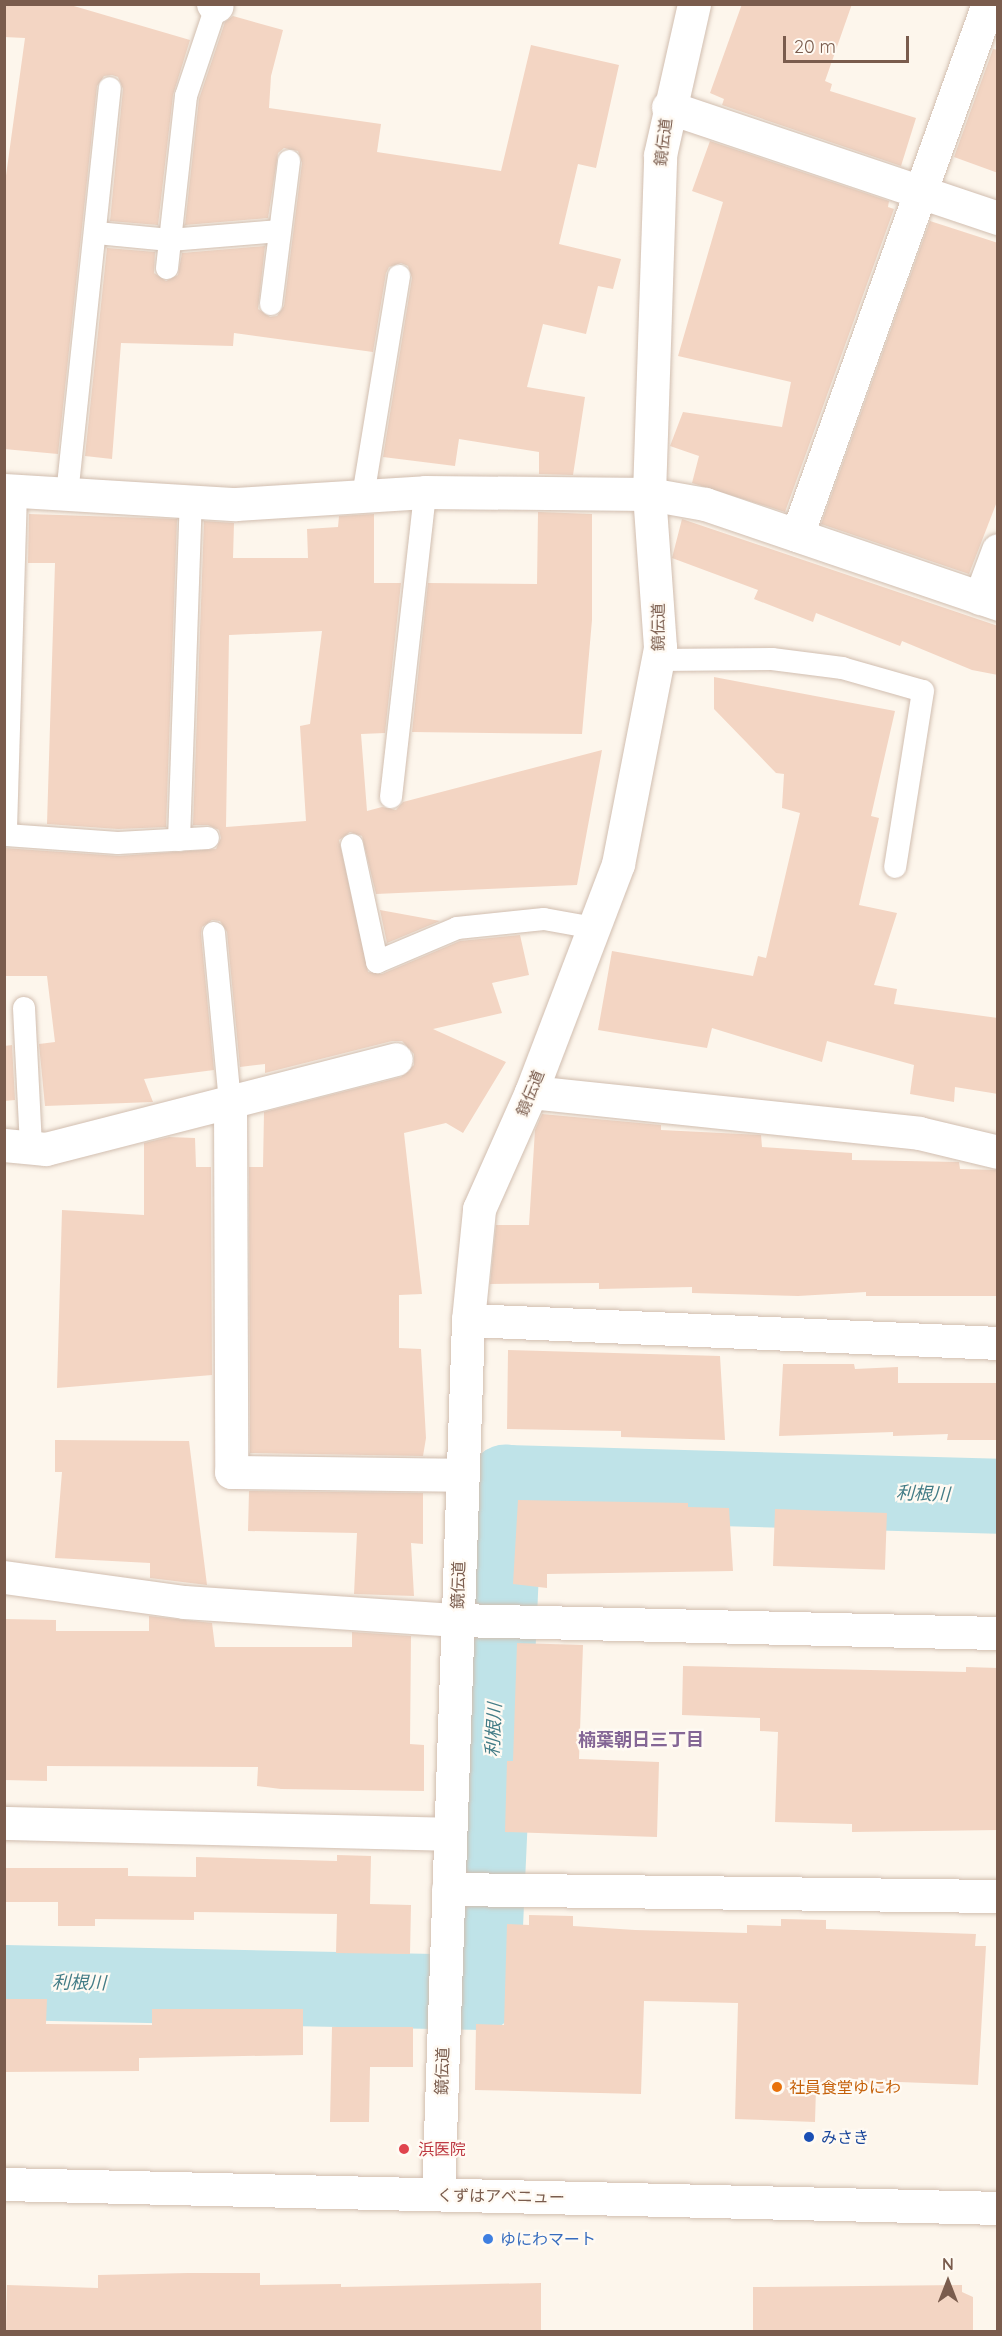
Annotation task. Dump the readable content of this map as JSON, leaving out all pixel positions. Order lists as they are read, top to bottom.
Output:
{
  "streets": {
    "street": ["鏡伝道", "くずはアベニュー"]
  },
  "crossings": [
    ["鏡伝道", "くずはアベニュー"]
  ],
  "districts": ["楠葉朝日三丁目"],
  "water": ["利根川"],
  "places": [
    "社員食堂ゆにわ",
    "みさき",
    "浜医院",
    "ゆにわマート"
  ],
  "scale_bar": "20 m",
  "north": "top"
}
